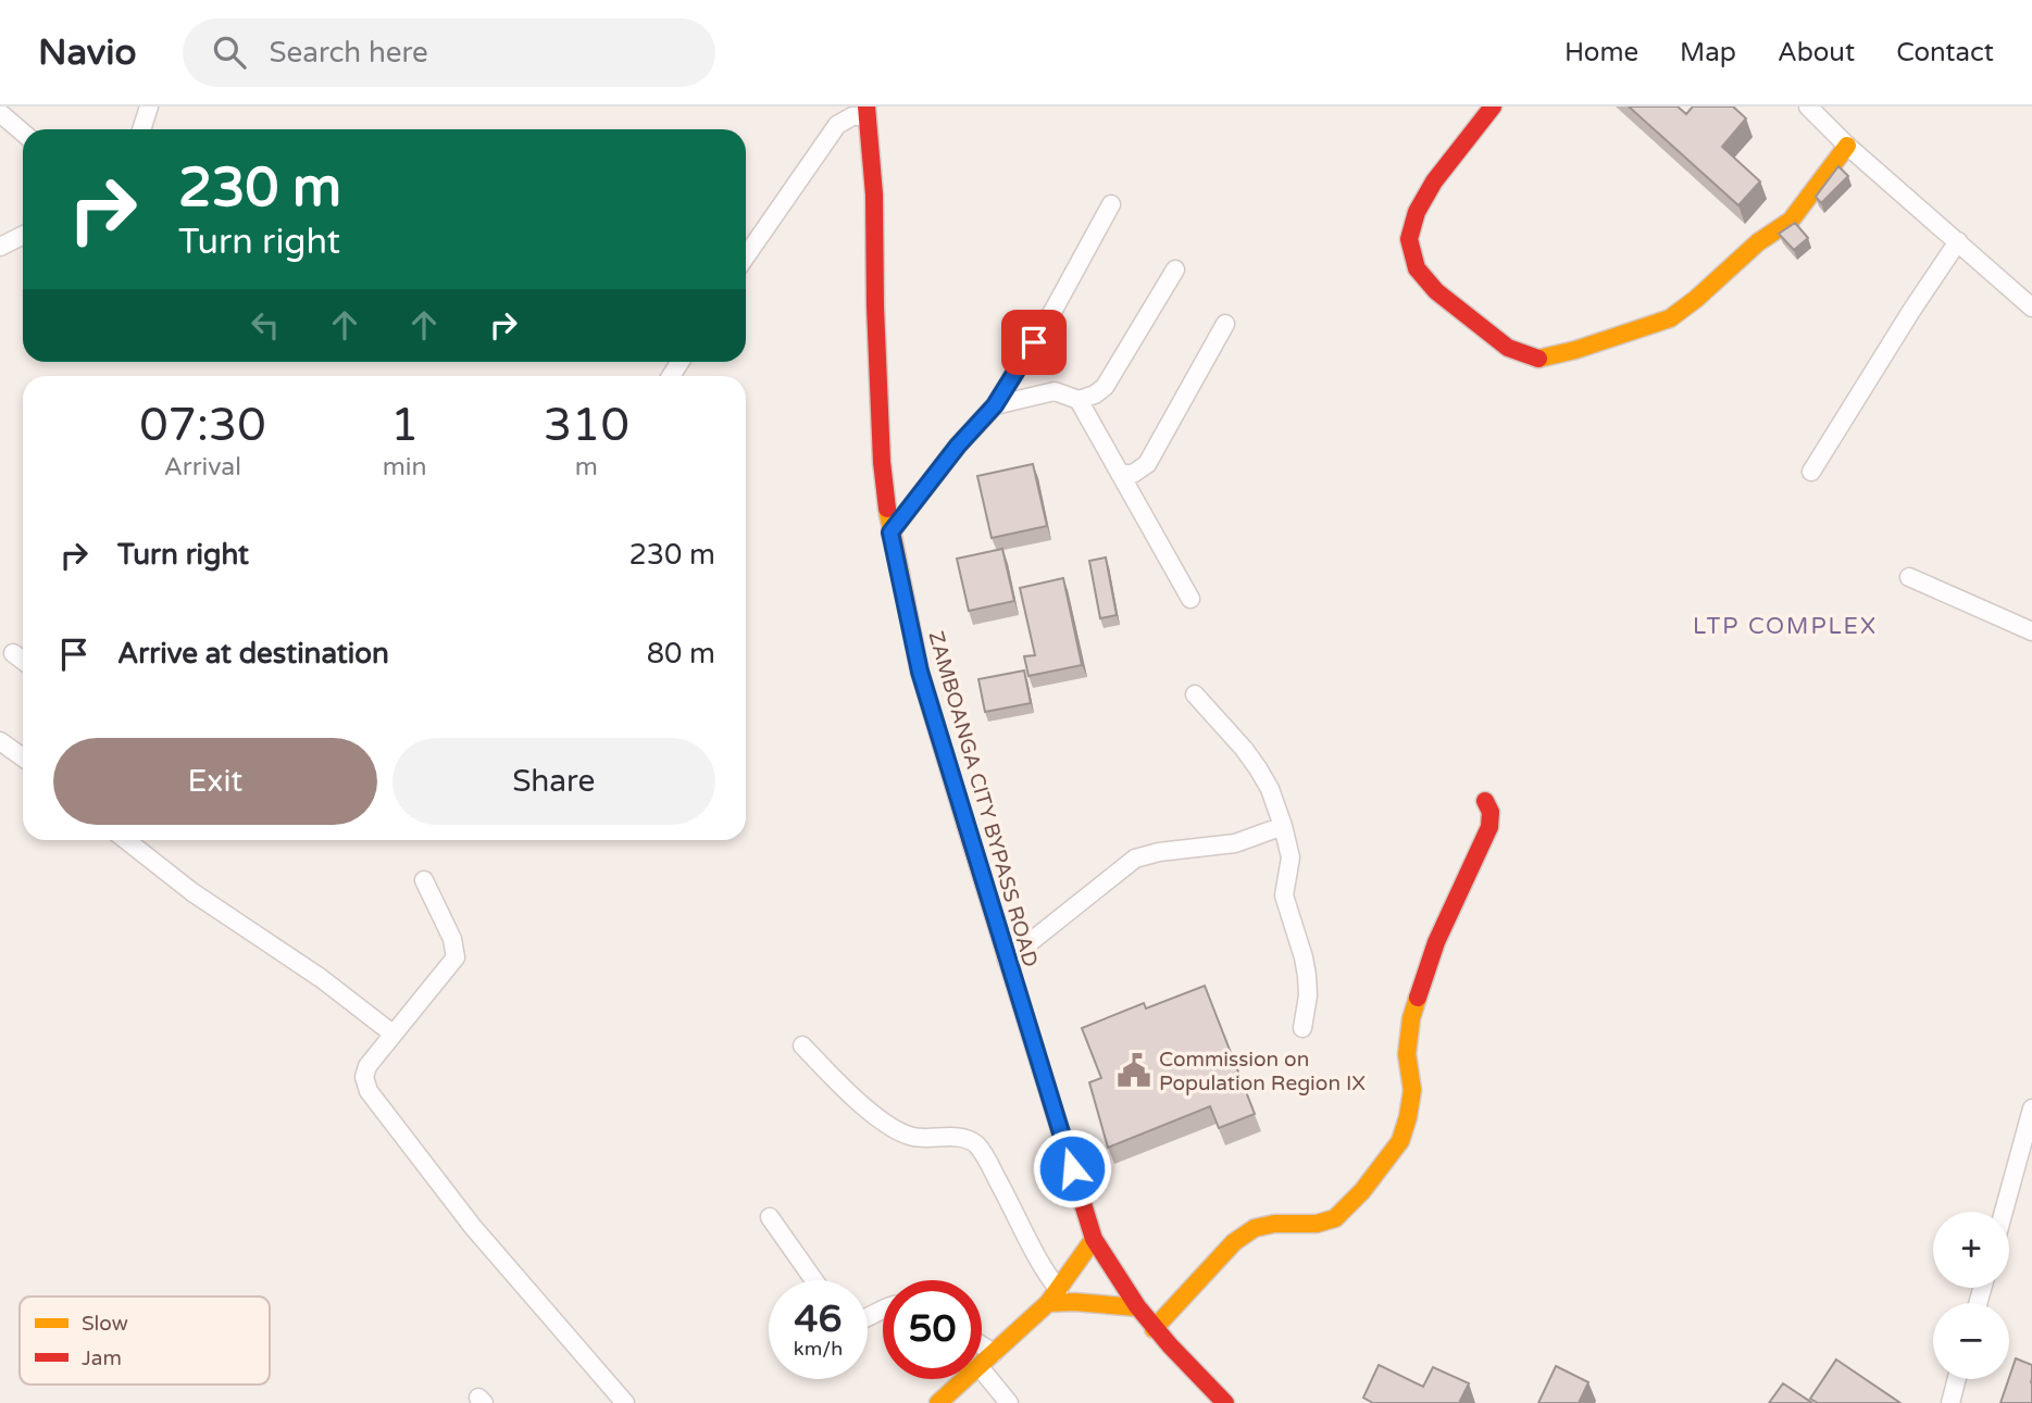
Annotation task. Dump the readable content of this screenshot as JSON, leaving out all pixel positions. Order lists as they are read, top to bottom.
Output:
{
  "streets": {
    "street": ["ZAMBOANGA CITY BYPASS ROAD"]
  },
  "districts": ["LTP COMPLEX"],
  "places": {
    "public building": ["Commission on Population Region IX"]
  },
  "legend": ["Slow", "Jam"],
  "page": {
    "header": "Navio",
    "search": "Search here",
    "nav": [
      "Home",
      "Map",
      "About",
      "Contact"
    ],
    "turn": ["230 m", "Turn right"],
    "eta": [
      "07:30",
      "Arrival",
      "1",
      "min",
      "310",
      "m"
    ],
    "list": [
      {
        "name": "Turn right",
        "value": "230 m"
      },
      {
        "name": "Arrive at destination",
        "value": "80 m"
      }
    ],
    "buttons": ["Exit", "Share"],
    "map_buttons": ["+", "−"],
    "speed": "46 km/h",
    "limit": "50"
  }
}
